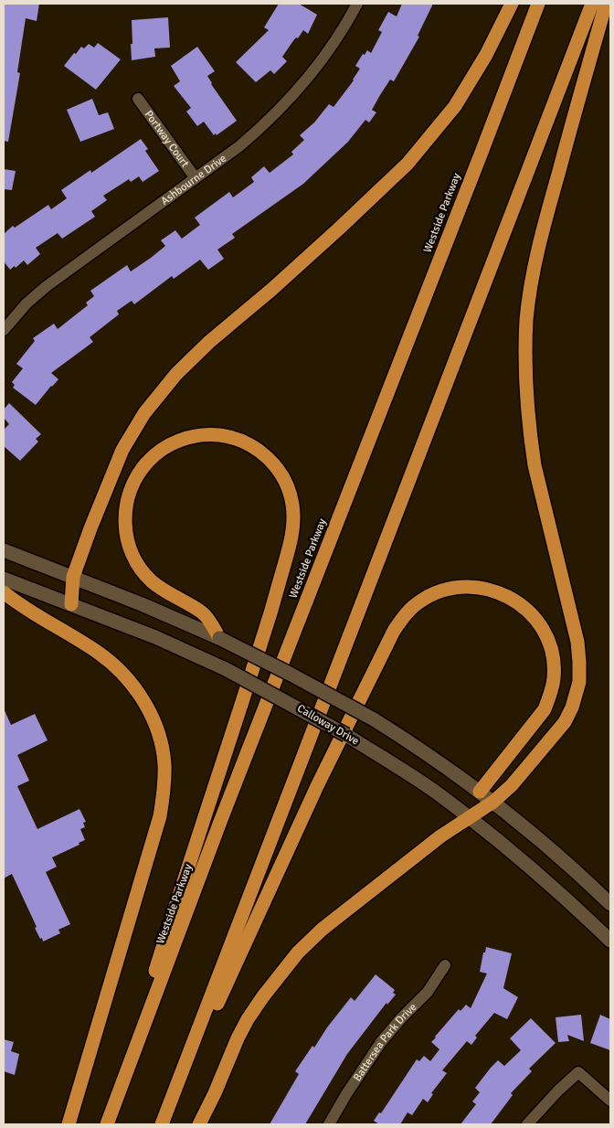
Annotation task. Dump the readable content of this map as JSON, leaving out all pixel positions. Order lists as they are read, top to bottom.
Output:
{
  "streets": {
    "highway": ["Westside Parkway"],
    "main road": ["Calloway Drive"],
    "street": ["Portway Court", "Ashbourne Drive", "Battersea Park Drive"]
  },
  "crossings": [
    ["Portway Court", "Ashbourne Drive"]
  ]
}
